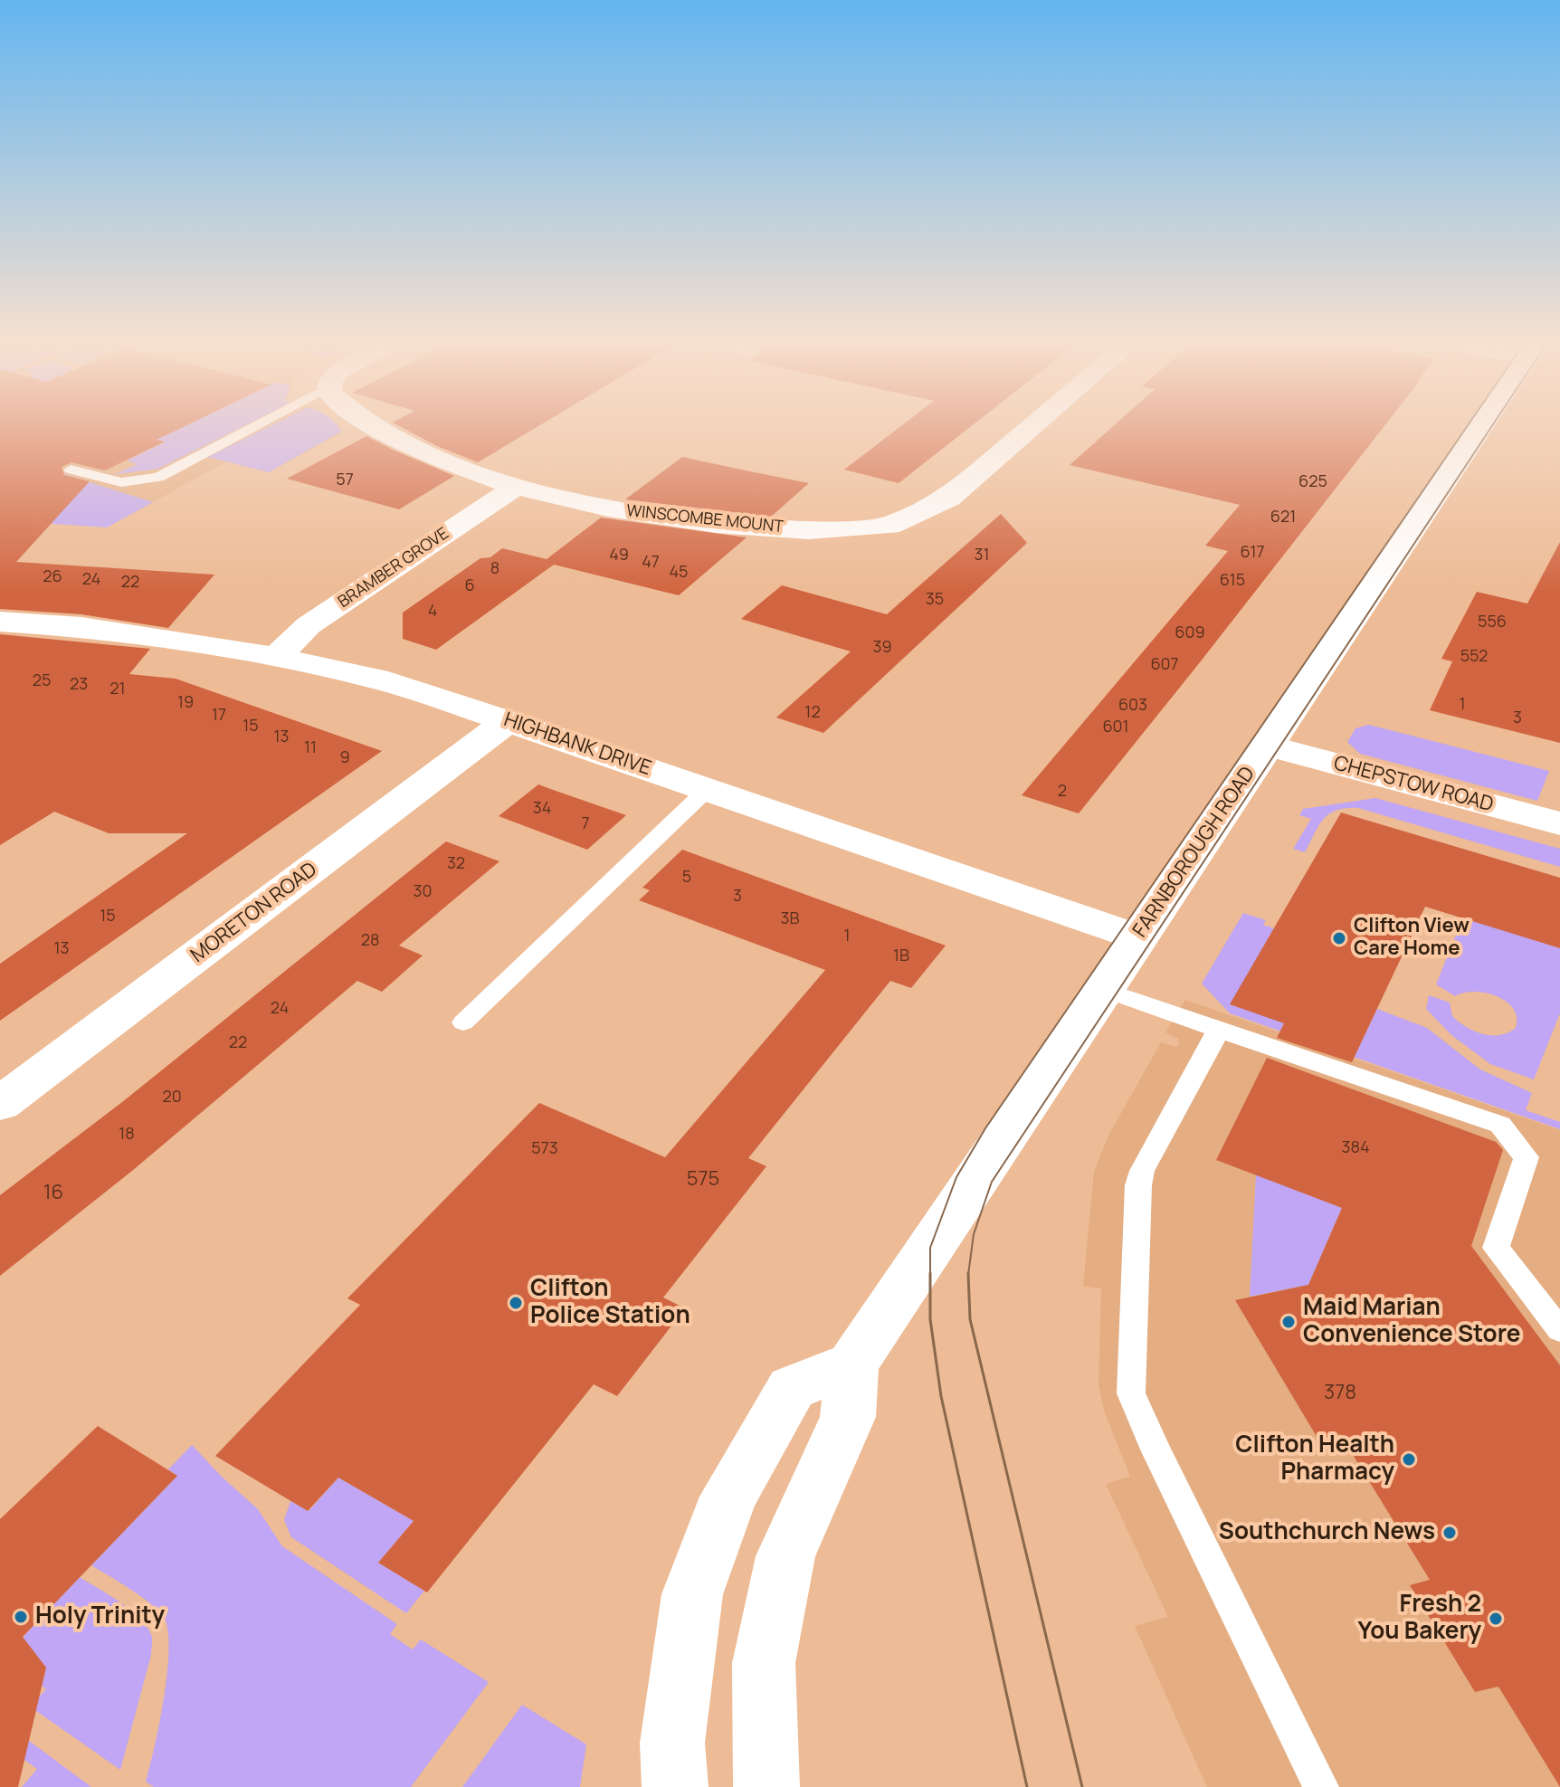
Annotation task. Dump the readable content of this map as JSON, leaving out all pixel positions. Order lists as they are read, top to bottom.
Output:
{
  "streets": {
    "street": [
      "WINSCOMBE MOUNT",
      "BRAMBER GROVE",
      "HIGHBANK DRIVE",
      "CHEPSTOW ROAD",
      "FARNBOROUGH ROAD",
      "MORETON ROAD"
    ]
  },
  "crossings": [
    ["WINSCOMBE MOUNT", "BRAMBER GROVE"],
    ["BRAMBER GROVE", "HIGHBANK DRIVE"],
    ["HIGHBANK DRIVE", "FARNBOROUGH ROAD"],
    ["HIGHBANK DRIVE", "MORETON ROAD"],
    ["CHEPSTOW ROAD", "FARNBOROUGH ROAD"]
  ],
  "places": [
    "Clifton View Care Home",
    "Clifton Police Station",
    "Maid Marian Convenience Store",
    "Clifton Health Pharmacy",
    "Southchurch News",
    "Holy Trinity",
    "Fresh 2 You Bakery"
  ],
  "house_numbers": [
    "57",
    "625",
    "621",
    "617",
    "49",
    "31",
    "47",
    "8",
    "45",
    "26",
    "24",
    "615",
    "22",
    "6",
    "35",
    "4",
    "556",
    "609",
    "39",
    "552",
    "607",
    "25",
    "23",
    "21",
    "19",
    "1",
    "603",
    "12",
    "17",
    "3",
    "15",
    "601",
    "13",
    "11",
    "9",
    "2",
    "34",
    "7",
    "32",
    "5",
    "30",
    "3",
    "15",
    "3B",
    "1",
    "28",
    "13",
    "1B",
    "24",
    "22",
    "20",
    "18",
    "384",
    "573",
    "575",
    "16",
    "378"
  ]
}
